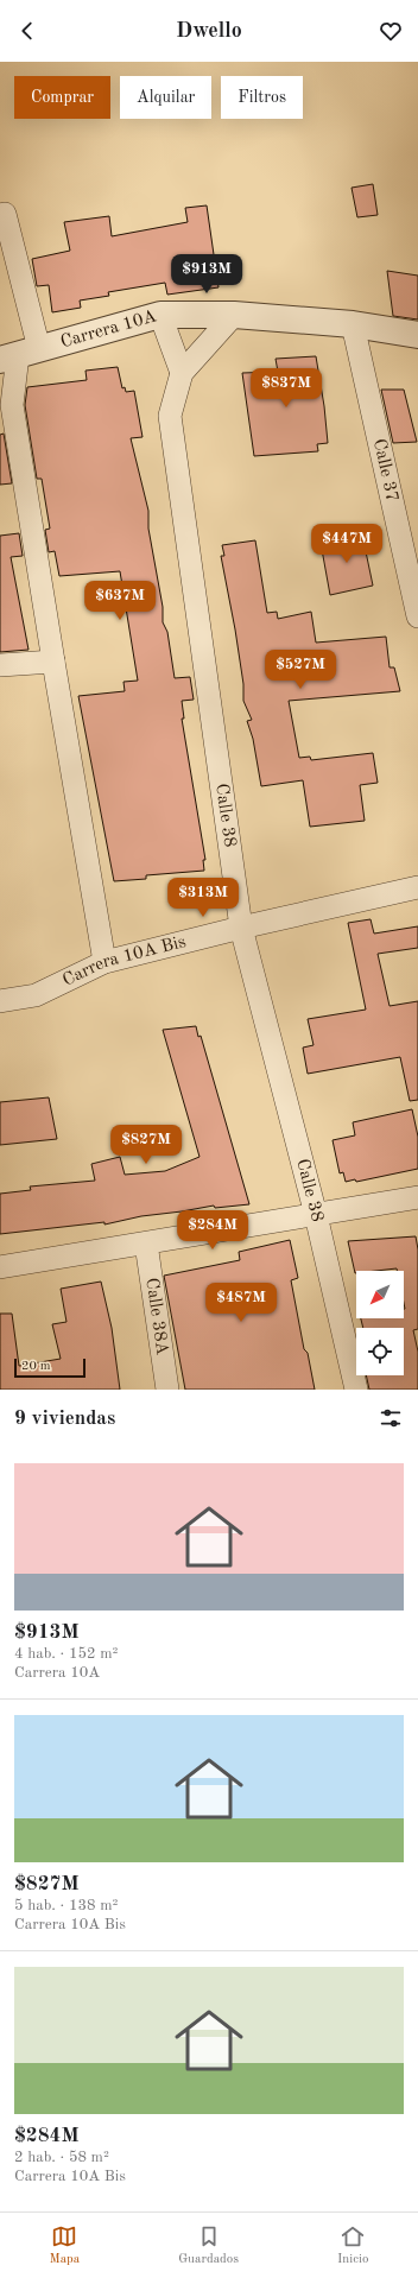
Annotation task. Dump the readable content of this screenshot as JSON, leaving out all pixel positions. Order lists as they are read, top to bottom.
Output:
{
  "streets": {
    "street": [
      "Carrera 10A",
      "Calle 37",
      "Calle 38",
      "Carrera 10A Bis",
      "Calle 38A"
    ]
  },
  "crossings": [
    ["Carrera 10A", "Calle 37"],
    ["Calle 38", "Carrera 10A Bis"]
  ],
  "scale_bar": "20 m",
  "north": "bottom left",
  "page": {
    "header": "Dwello",
    "chip": ["Comprar", "Alquilar", "Filtros"],
    "price": [
      "$913M",
      "$837M",
      "$447M",
      "$637M",
      "$527M",
      "$313M",
      "$827M",
      "$284M",
      "$487M"
    ],
    "scale": "20 m",
    "heading": "9 viviendas",
    "list": [
      {
        "name": "$913M",
        "note": "4 hab. · 152 m² · Carrera 10A"
      },
      {
        "name": "$827M",
        "note": "5 hab. · 138 m² · Carrera 10A Bis"
      },
      {
        "name": "$284M",
        "note": "2 hab. · 58 m² · Carrera 10A Bis"
      }
    ],
    "tabs": ["Mapa", "Guardados", "Inicio"]
  }
}
